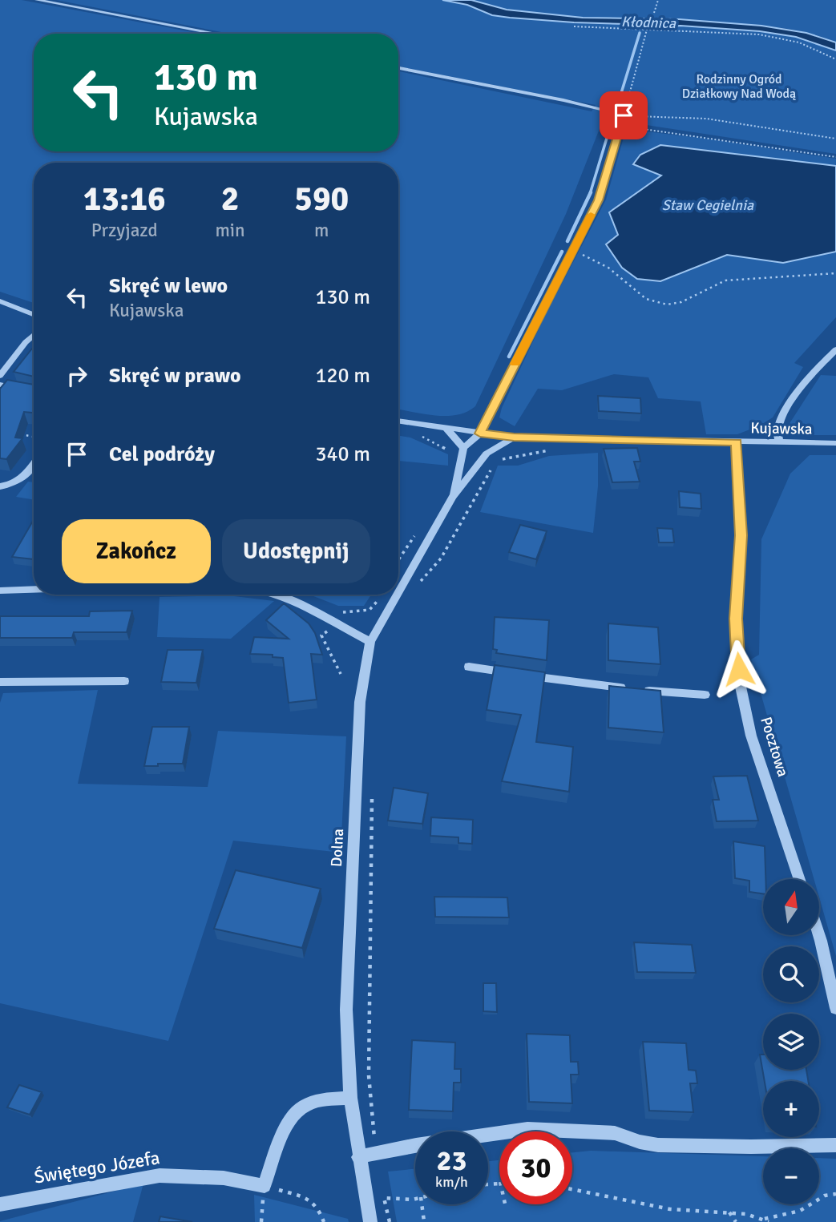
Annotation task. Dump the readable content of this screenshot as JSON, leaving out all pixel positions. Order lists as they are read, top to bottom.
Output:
{
  "streets": {
    "street": [
      "Kujawska",
      "Pocztowa",
      "Dolna",
      "Świętego Józefa"
    ]
  },
  "crossings": [
    ["Kujawska", "Pocztowa"],
    ["Kujawska", "Dolna"]
  ],
  "water": ["Kłodnica", "Staw Cegielnia"],
  "parks": ["Rodzinny Ogród Działkowy Nad Wodą"],
  "north": "top",
  "page": {
    "turn": ["130 m", "Kujawska"],
    "eta": [
      "13:16",
      "Przyjazd",
      "2",
      "min",
      "590",
      "m"
    ],
    "list": [
      {
        "name": "Skręć w lewo",
        "note": "Kujawska",
        "value": "130 m"
      },
      {
        "name": "Skręć w prawo",
        "value": "120 m"
      },
      {
        "name": "Cel podróży",
        "value": "340 m"
      }
    ],
    "buttons": ["Zakończ", "Udostępnij"],
    "map_buttons": ["+", "−"],
    "speed": "23 km/h",
    "limit": "30"
  }
}
